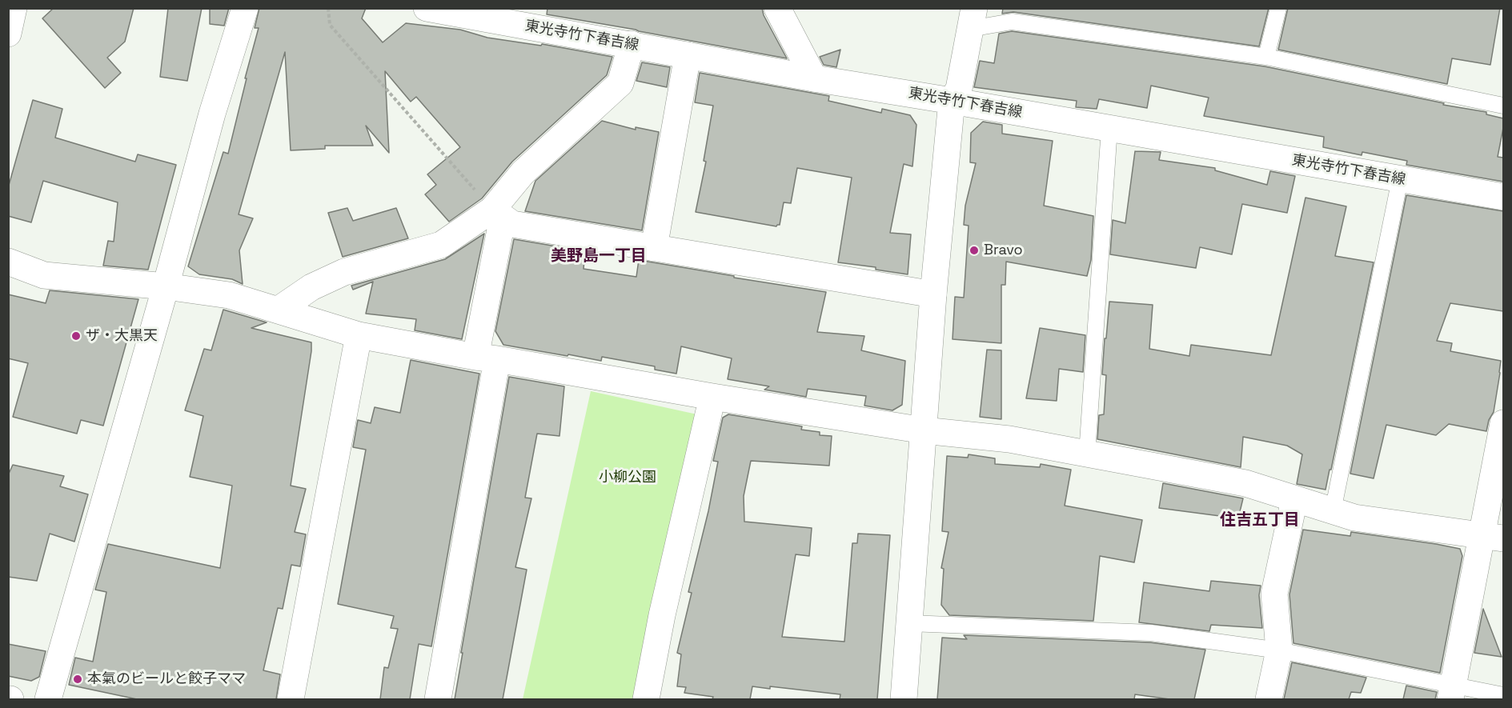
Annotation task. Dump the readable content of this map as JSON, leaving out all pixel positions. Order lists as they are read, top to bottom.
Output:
{
  "streets": {
    "street": ["東光寺竹下春吉線"]
  },
  "districts": ["美野島一丁目", "住吉五丁目"],
  "parks": ["小柳公園"],
  "places": ["Bravo", "ザ・大黒天", "本氣のビールと餃子ママ"]
}
